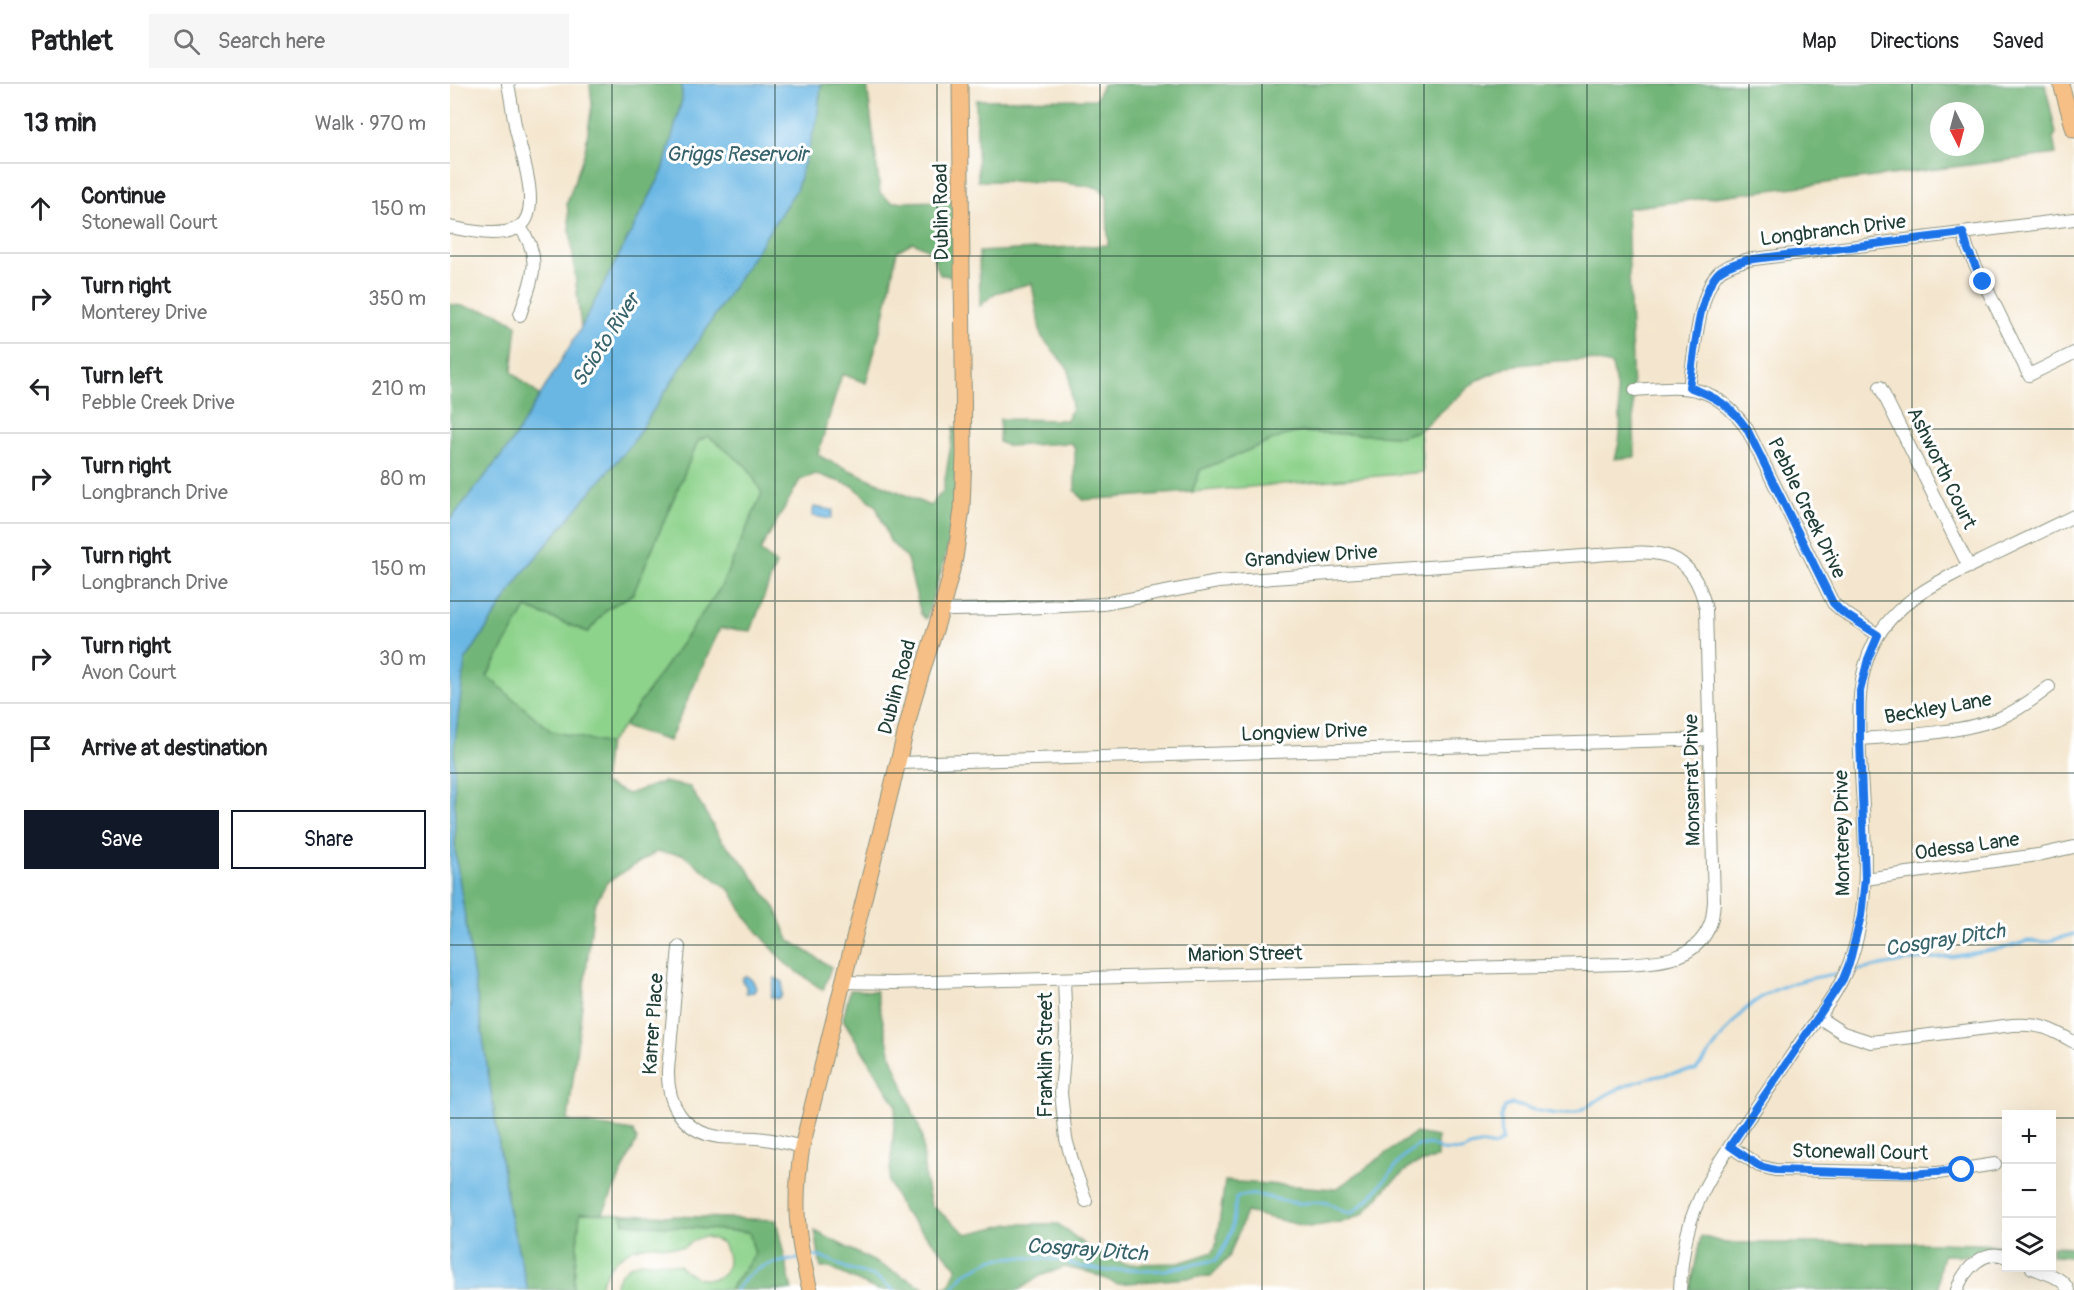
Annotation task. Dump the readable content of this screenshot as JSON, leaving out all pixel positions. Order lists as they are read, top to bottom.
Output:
{
  "streets": {
    "main road": ["Dublin Road"],
    "street": [
      "Longbranch Drive",
      "Ashworth Court",
      "Pebble Creek Drive",
      "Grandview Drive",
      "Beckley Lane",
      "Longview Drive",
      "Monsarrat Drive",
      "Monterey Drive",
      "Odessa Lane",
      "Marion Street",
      "Karrer Place",
      "Franklin Street",
      "Stonewall Court"
    ]
  },
  "crossings": [
    ["Dublin Road", "Grandview Drive"],
    ["Dublin Road", "Longview Drive"],
    ["Dublin Road", "Marion Street"],
    ["Dublin Road", "Karrer Place"],
    ["Longbranch Drive", "Pebble Creek Drive"],
    ["Ashworth Court", "Monterey Drive"],
    ["Pebble Creek Drive", "Monterey Drive"],
    ["Grandview Drive", "Monsarrat Drive"],
    ["Beckley Lane", "Monterey Drive"],
    ["Longview Drive", "Monsarrat Drive"],
    ["Monsarrat Drive", "Marion Street"],
    ["Monterey Drive", "Odessa Lane"],
    ["Monterey Drive", "Stonewall Court"],
    ["Marion Street", "Franklin Street"]
  ],
  "water": ["Griggs Reservoir", "Scioto River", "Cosgray Ditch"],
  "north": "bottom",
  "page": {
    "header": "Pathlet",
    "search": "Search here",
    "nav": ["Map", "Directions", "Saved"],
    "heading": ["13 min", "Walk · 970 m"],
    "list": [
      ["Continue", "Stonewall Court", "150 m"],
      ["Turn right", "Monterey Drive", "350 m"],
      ["Turn left", "Pebble Creek Drive", "210 m"],
      ["Turn right", "Longbranch Drive", "80 m"],
      ["Turn right", "Longbranch Drive", "150 m"],
      ["Turn right", "Avon Court", "30 m"],
      "Arrive at destination"
    ],
    "buttons": ["Save", "Share"],
    "map_buttons": ["+", "−"]
  }
}
